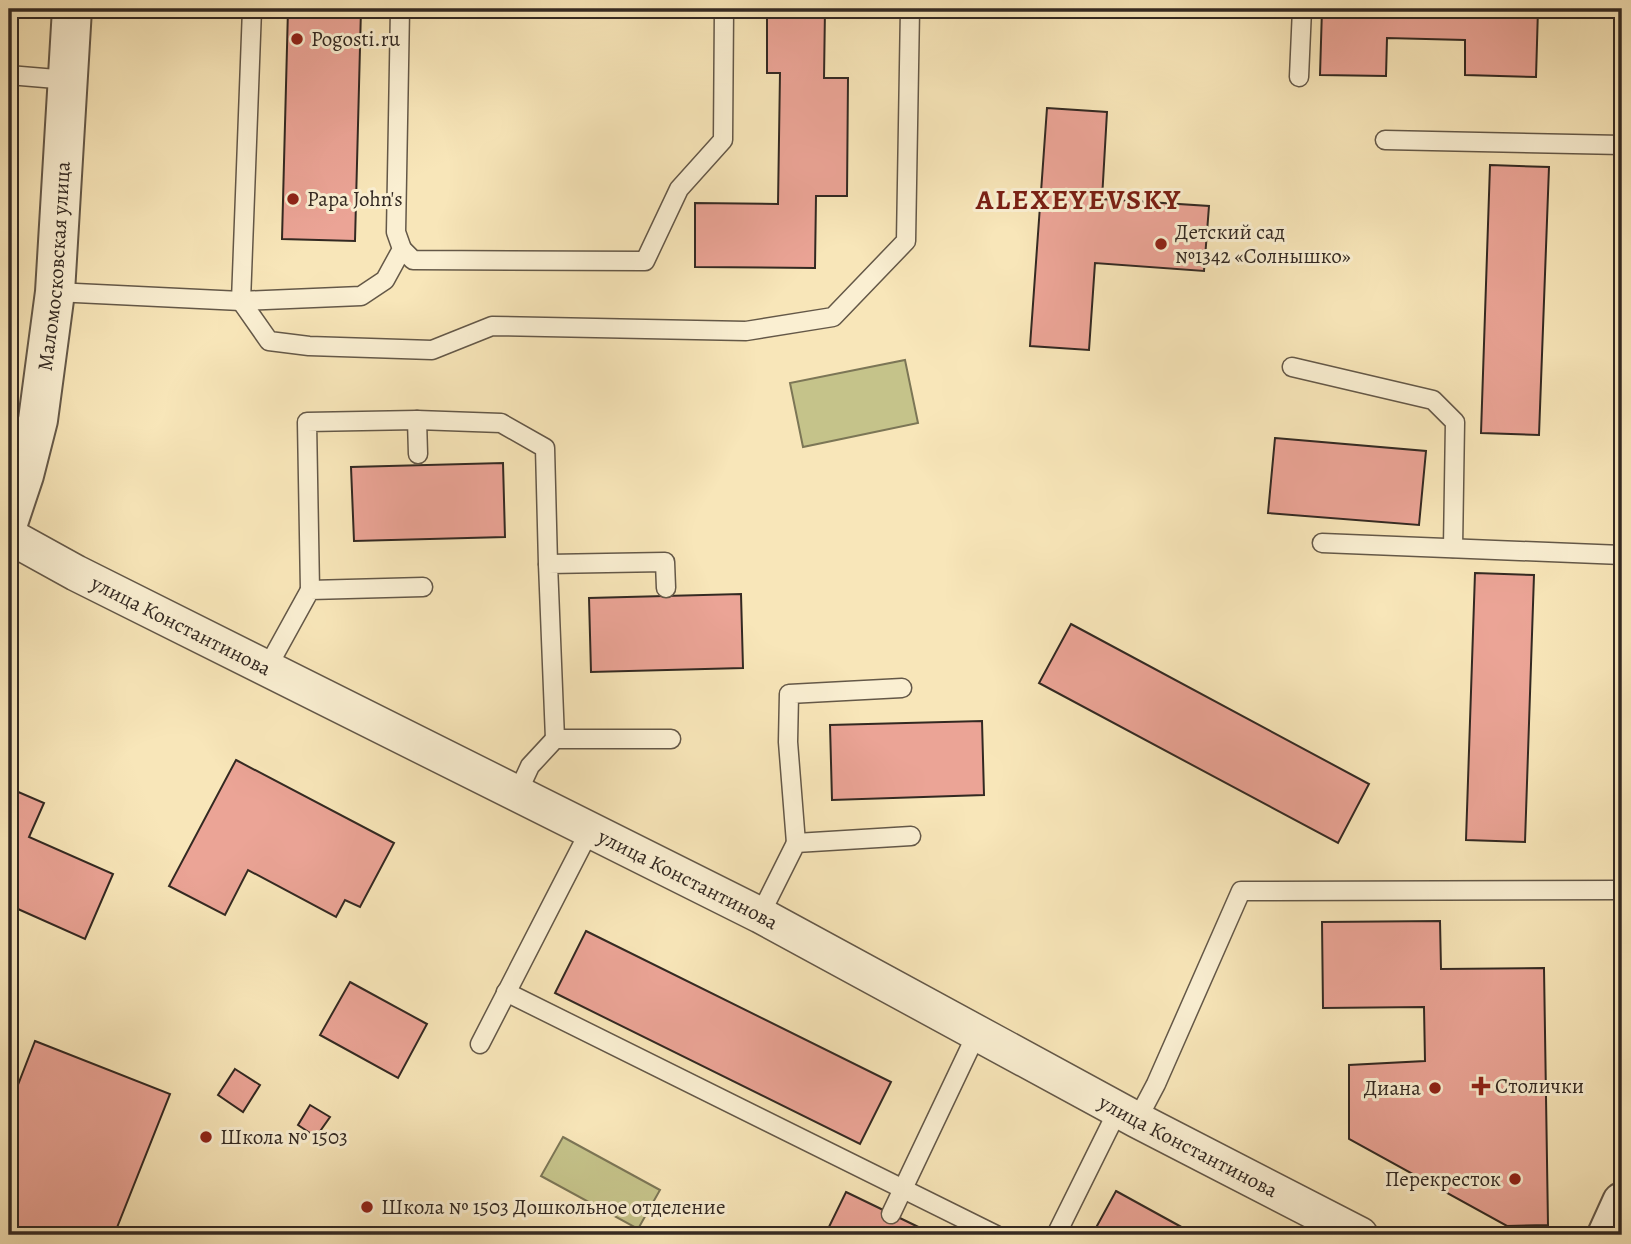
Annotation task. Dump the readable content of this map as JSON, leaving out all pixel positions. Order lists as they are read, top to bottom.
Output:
{
  "streets": {
    "street": ["Маломосковская улица", "улица Константинова"]
  },
  "districts": ["ALEXEYEVSKY"],
  "places": {
    "other": [
      "Pogosti.ru",
      "Papa John's",
      "Детский сад №1342 «Солнышко»",
      "Диана",
      "Школа № 1503",
      "Перекресток",
      "Школа № 1503 Дошкольное отделение"
    ],
    "health": ["Столички"]
  }
}
